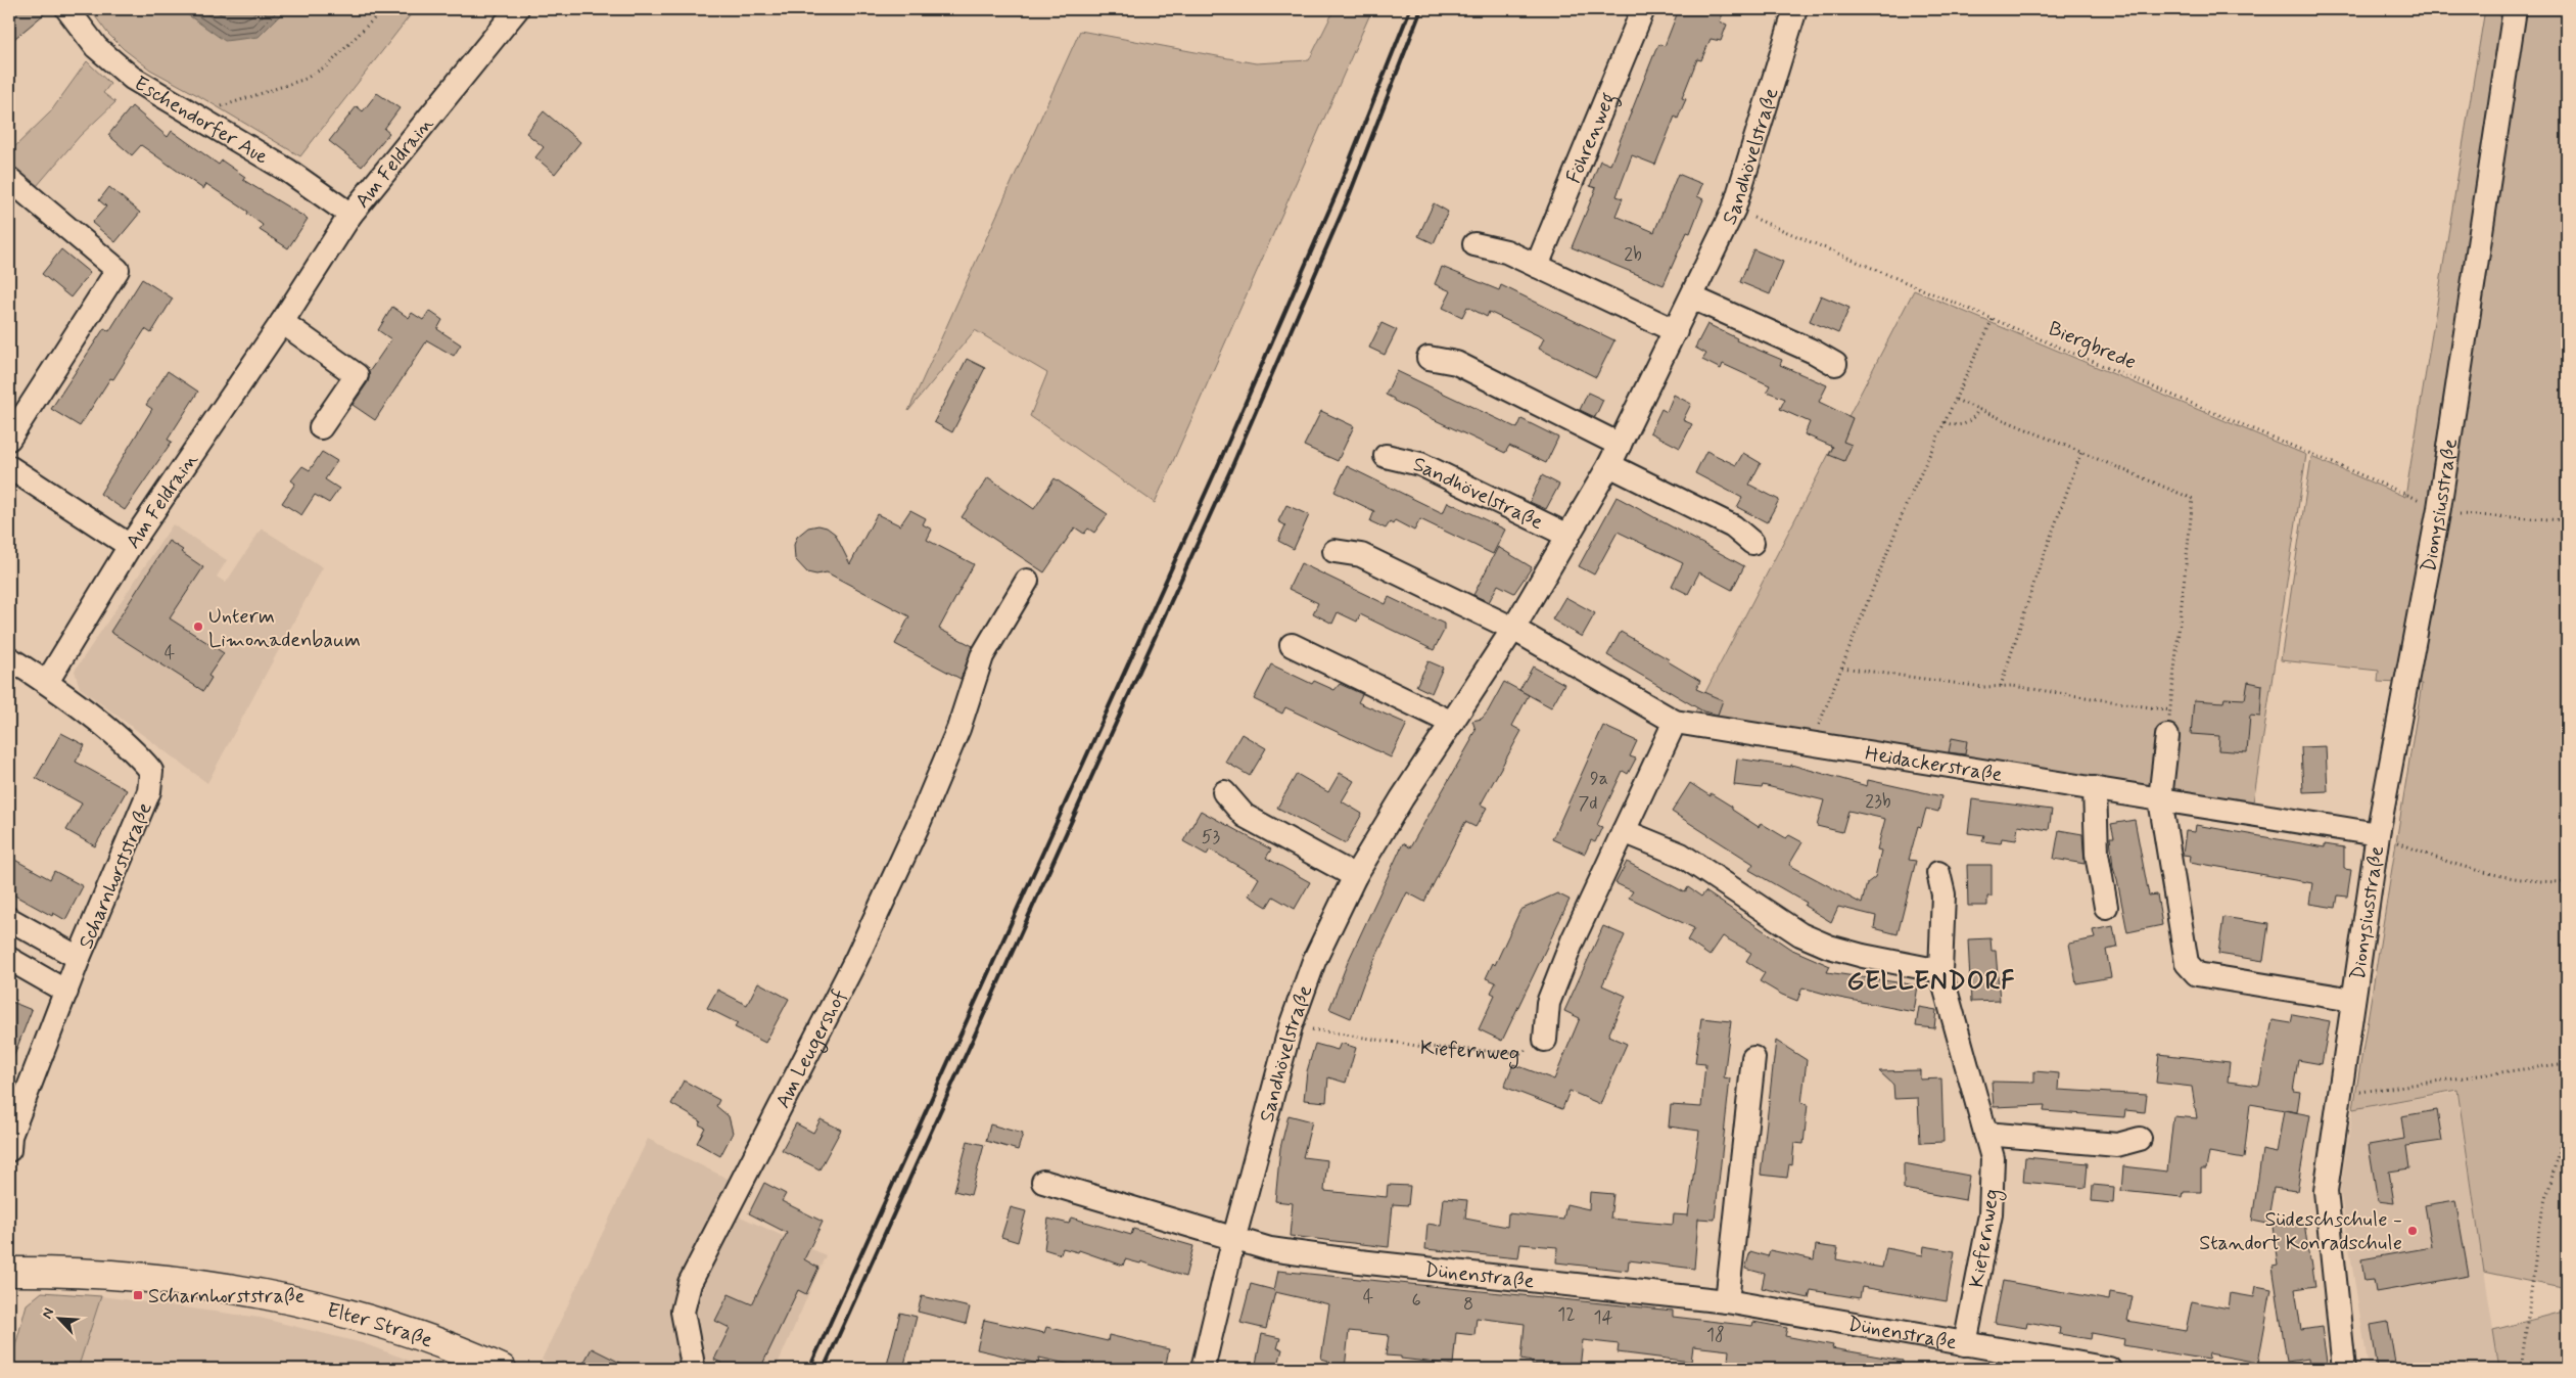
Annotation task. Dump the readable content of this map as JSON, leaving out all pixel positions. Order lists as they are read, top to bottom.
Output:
{
  "streets": {
    "main road": ["Elter Straße"],
    "street": [
      "Eschendorfer Aue",
      "Föhrenweg",
      "Sandhövelstraße",
      "Am Feldrain",
      "Dionysiusstraße",
      "Heidackerstraße",
      "Scharnhorststraße",
      "Kiefernweg",
      "Am Leugershof",
      "Dünenstraße"
    ],
    "path": ["Biergbrede"]
  },
  "crossings": [
    ["Eschendorfer Aue", "Am Feldrain"],
    ["Sandhövelstraße", "Biergbrede"],
    ["Sandhövelstraße", "Heidackerstraße"],
    ["Sandhövelstraße", "Kiefernweg"],
    ["Sandhövelstraße", "Dünenstraße"],
    ["Am Feldrain", "Scharnhorststraße"],
    ["Biergbrede", "Dionysiusstraße"],
    ["Dionysiusstraße", "Heidackerstraße"],
    ["Heidackerstraße", "Kiefernweg"],
    ["Kiefernweg", "Dünenstraße"]
  ],
  "districts": ["GELLENDORF"],
  "places": {
    "other": ["Unterm Limonadenbaum", "Südeschschule - Standort Konradschule"],
    "transit": ["Scharnhorststraße"]
  },
  "house_numbers": [
    "2b",
    "4",
    "9a",
    "23b",
    "7d",
    "53",
    "4",
    "6",
    "8",
    "12",
    "14",
    "18"
  ],
  "north": "top left"
}
